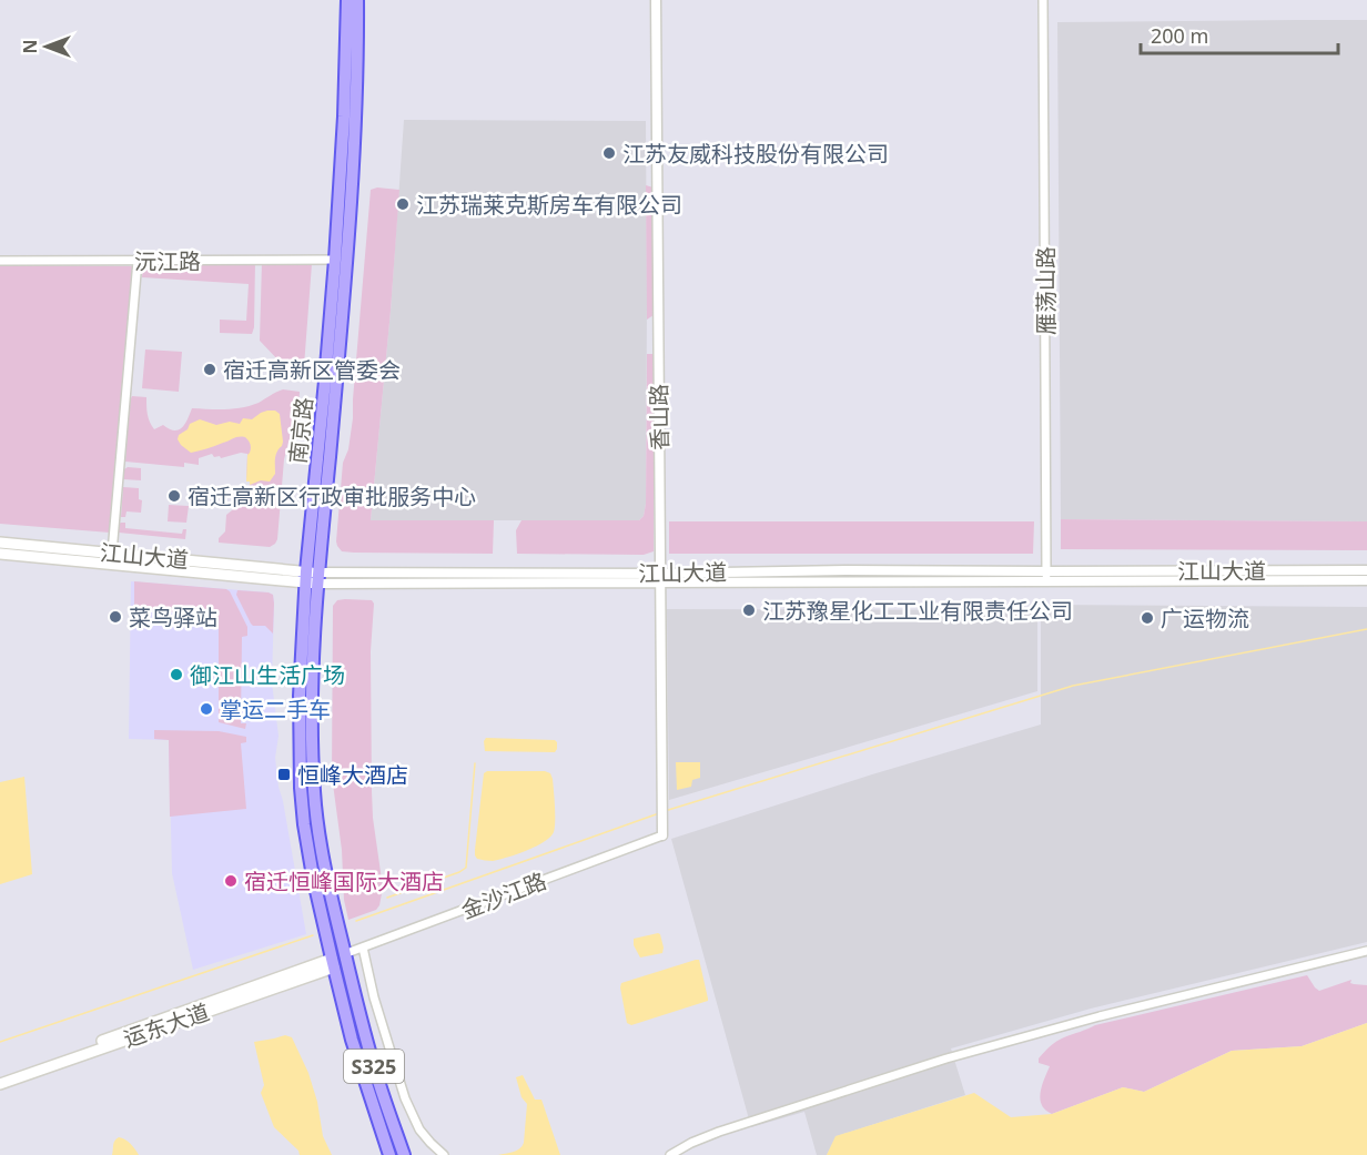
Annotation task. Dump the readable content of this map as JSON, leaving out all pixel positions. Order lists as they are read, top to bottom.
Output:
{
  "streets": {
    "main road": [
      "南京路",
      "江山大道",
      "运东大道",
      "S325"
    ],
    "street": [
      "沅江路",
      "雁荡山路",
      "香山路",
      "金沙江路"
    ]
  },
  "crossings": [
    ["沅江路", "南京路"],
    ["雁荡山路", "江山大道"],
    ["香山路", "江山大道"],
    ["香山路", "金沙江路"],
    ["南京路", "江山大道"],
    ["南京路", "金沙江路"],
    ["南京路", "运东大道"]
  ],
  "places": {
    "other": [
      "江苏友威科技股份有限公司",
      "江苏瑞莱克斯房车有限公司",
      "宿迁高新区管委会",
      "宿迁高新区行政审批服务中心",
      "江苏豫星化工工业有限责任公司",
      "菜鸟驿站",
      "广运物流",
      "御江山生活广场",
      "掌运二手车",
      "宿迁恒峰国际大酒店"
    ],
    "transit": ["恒峰大酒店"]
  },
  "scale_bar": "200 m",
  "north": "left"
}
